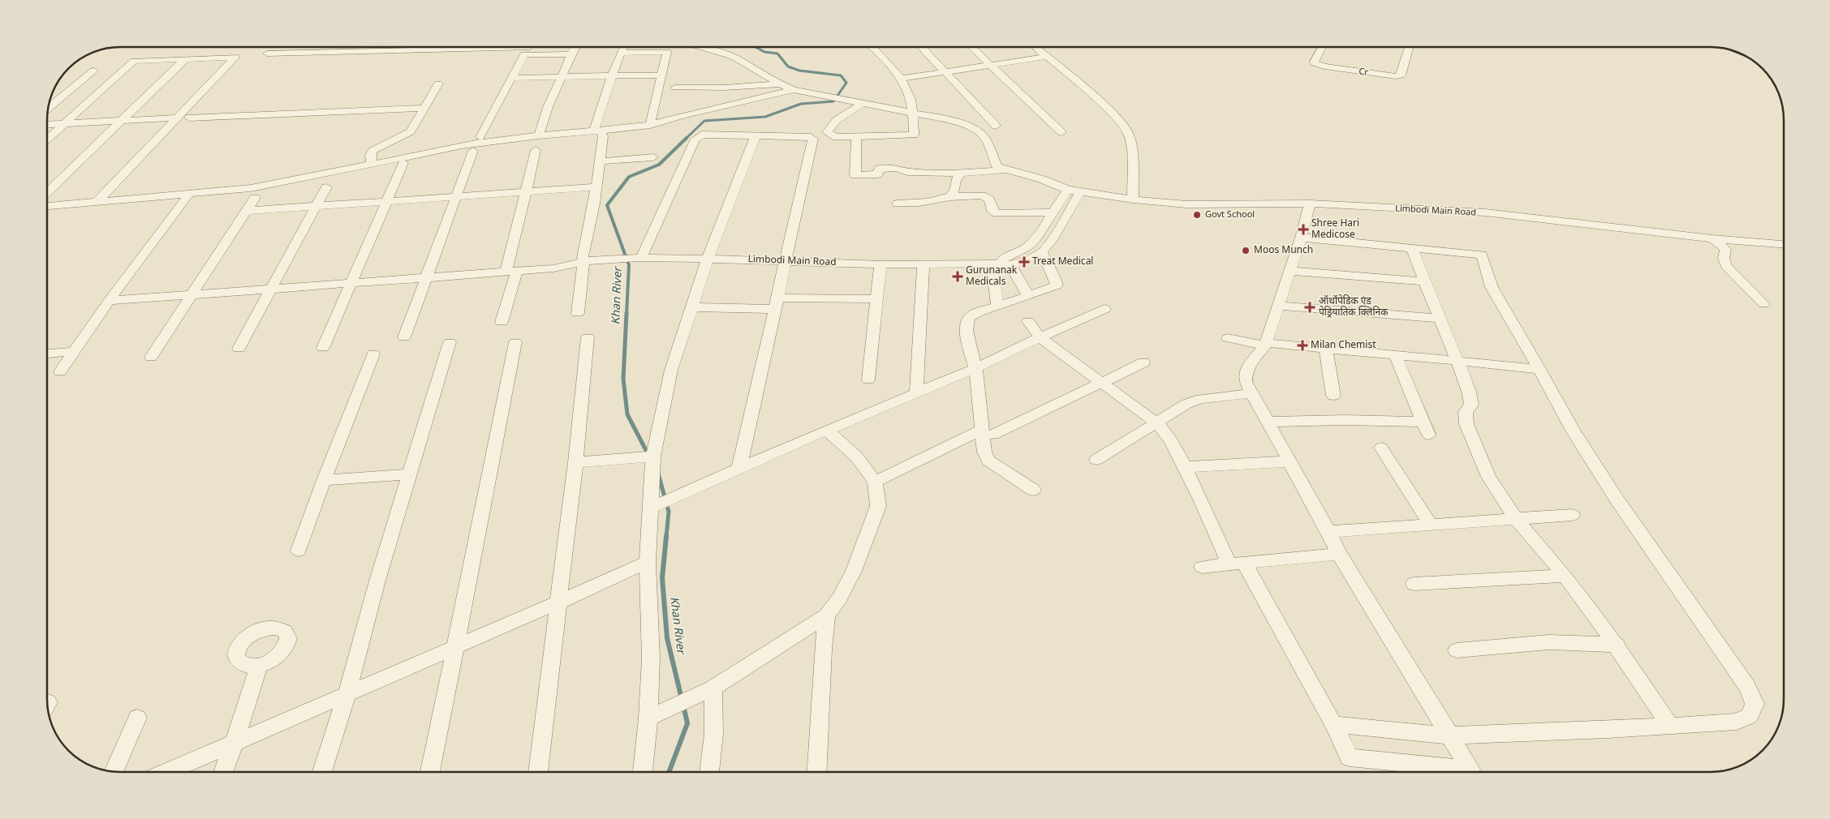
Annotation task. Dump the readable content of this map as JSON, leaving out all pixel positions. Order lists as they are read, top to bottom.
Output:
{
  "streets": {
    "street": ["Cr", "Limbodi Main Road"]
  },
  "water": ["Khan River"],
  "places": {
    "other": ["Govt School", "Moos Munch"],
    "health": [
      "Shree Hari Medicose",
      "Treat Medical",
      "Gurunanak Medicals",
      "ऑर्थोपेडिक एंड पेड्रियातिक क्लिनिक",
      "Milan Chemist"
    ]
  }
}
